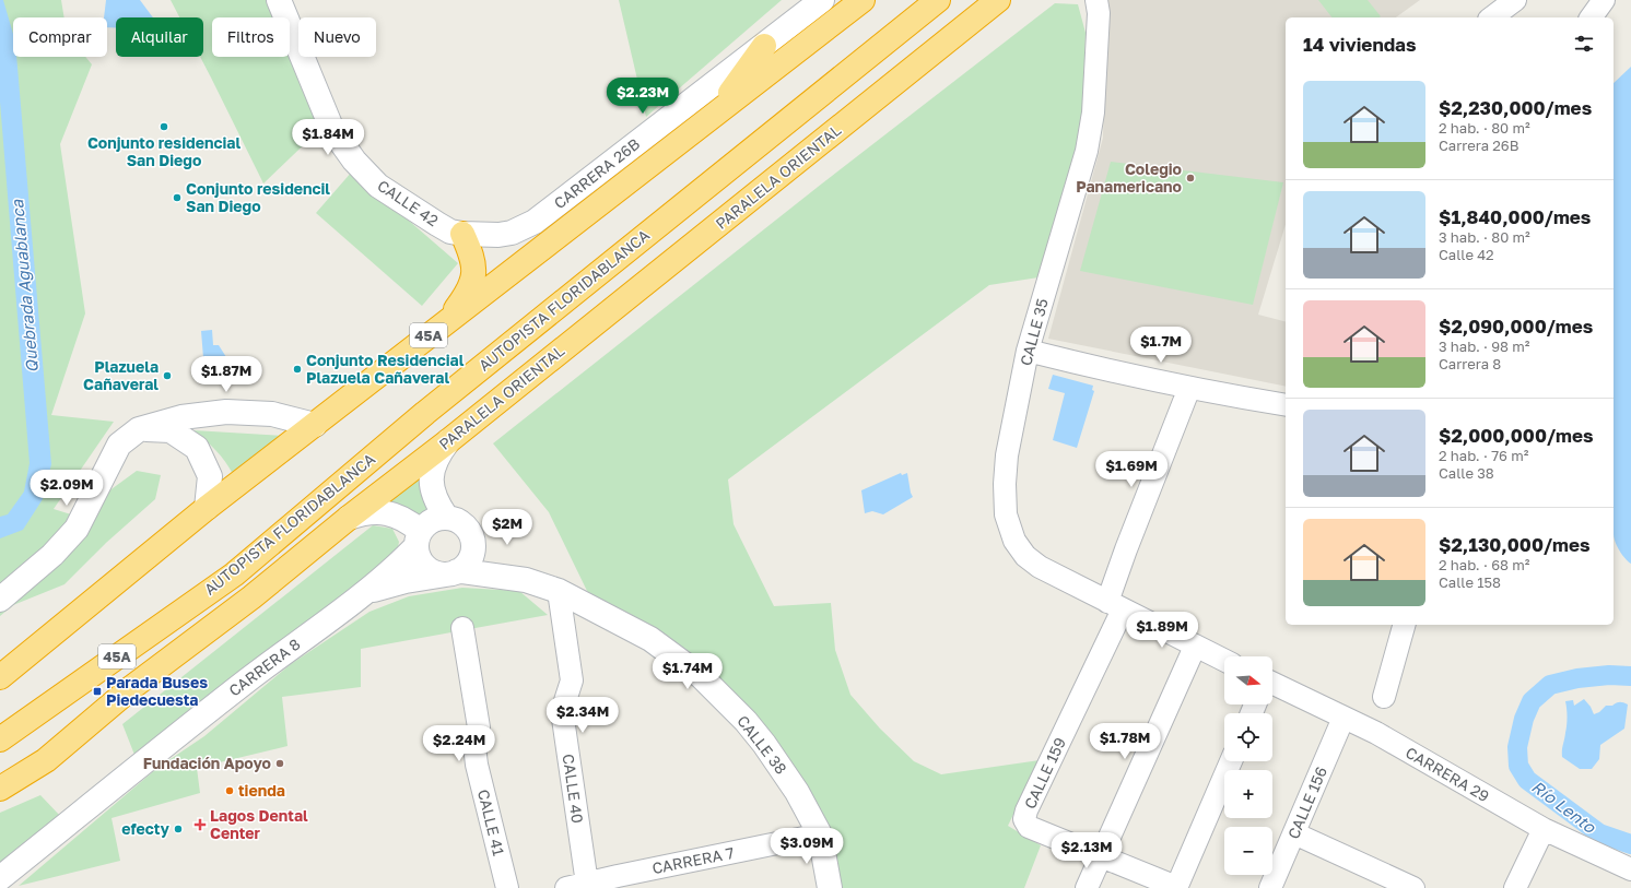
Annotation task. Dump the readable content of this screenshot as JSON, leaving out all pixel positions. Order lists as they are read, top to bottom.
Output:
{
  "streets": {
    "highway": ["PARALELA ORIENTAL", "AUTOPISTA FLORIDABLANCA", "45A"],
    "main road": [
      "CARRERA 26B",
      "CALLE 42",
      "CARRERA 8",
      "CALLE 38"
    ],
    "street": [
      "CALLE 35",
      "CALLE 159",
      "CARRERA 29",
      "CALLE 40",
      "CALLE 156",
      "CALLE 41",
      "CARRERA 7"
    ]
  },
  "crossings": [
    ["CARRERA 26B", "CALLE 42"],
    ["CALLE 35", "CALLE 159"],
    ["CARRERA 8", "CALLE 38"],
    ["CALLE 38", "CALLE 40"],
    ["CALLE 38", "CARRERA 7"],
    ["CARRERA 29", "CALLE 156"],
    ["CALLE 40", "CARRERA 7"]
  ],
  "water": ["Quebrada Aguablanca", "Río Lento"],
  "places": {
    "other": [
      "Conjunto residencial San Diego",
      "Colegio Panamericano",
      "Conjunto residencil San Diego",
      "Conjunto Residencial Plazuela Cañaveral",
      "Plazuela Cañaveral",
      "Fundación Apoyo",
      "tienda",
      "efecty"
    ],
    "transit": ["Parada Buses Piedecuesta"],
    "health": ["Lagos Dental Center"]
  },
  "north": "right",
  "page": {
    "chip": [
      "Comprar",
      "Alquilar",
      "Filtros",
      "Nuevo"
    ],
    "heading": "14 viviendas",
    "list": [
      {
        "name": "$2,230,000/mes",
        "note": "2 hab. · 80 m² · Carrera 26B"
      },
      {
        "name": "$1,840,000/mes",
        "note": "3 hab. · 80 m² · Calle 42"
      },
      {
        "name": "$2,090,000/mes",
        "note": "3 hab. · 98 m² · Carrera 8"
      },
      {
        "name": "$2,000,000/mes",
        "note": "2 hab. · 76 m² · Calle 38"
      },
      {
        "name": "$2,130,000/mes",
        "note": "2 hab. · 68 m² · Calle 158"
      }
    ],
    "price": [
      "$2.23M",
      "$1.84M",
      "$1.7M",
      "$1.87M",
      "$1.69M",
      "$2.09M",
      "$2M",
      "$1.89M",
      "$1.74M",
      "$2.34M",
      "$1.78M",
      "$2.24M",
      "$3.09M",
      "$2.13M"
    ],
    "map_buttons": ["+", "−"]
  }
}
